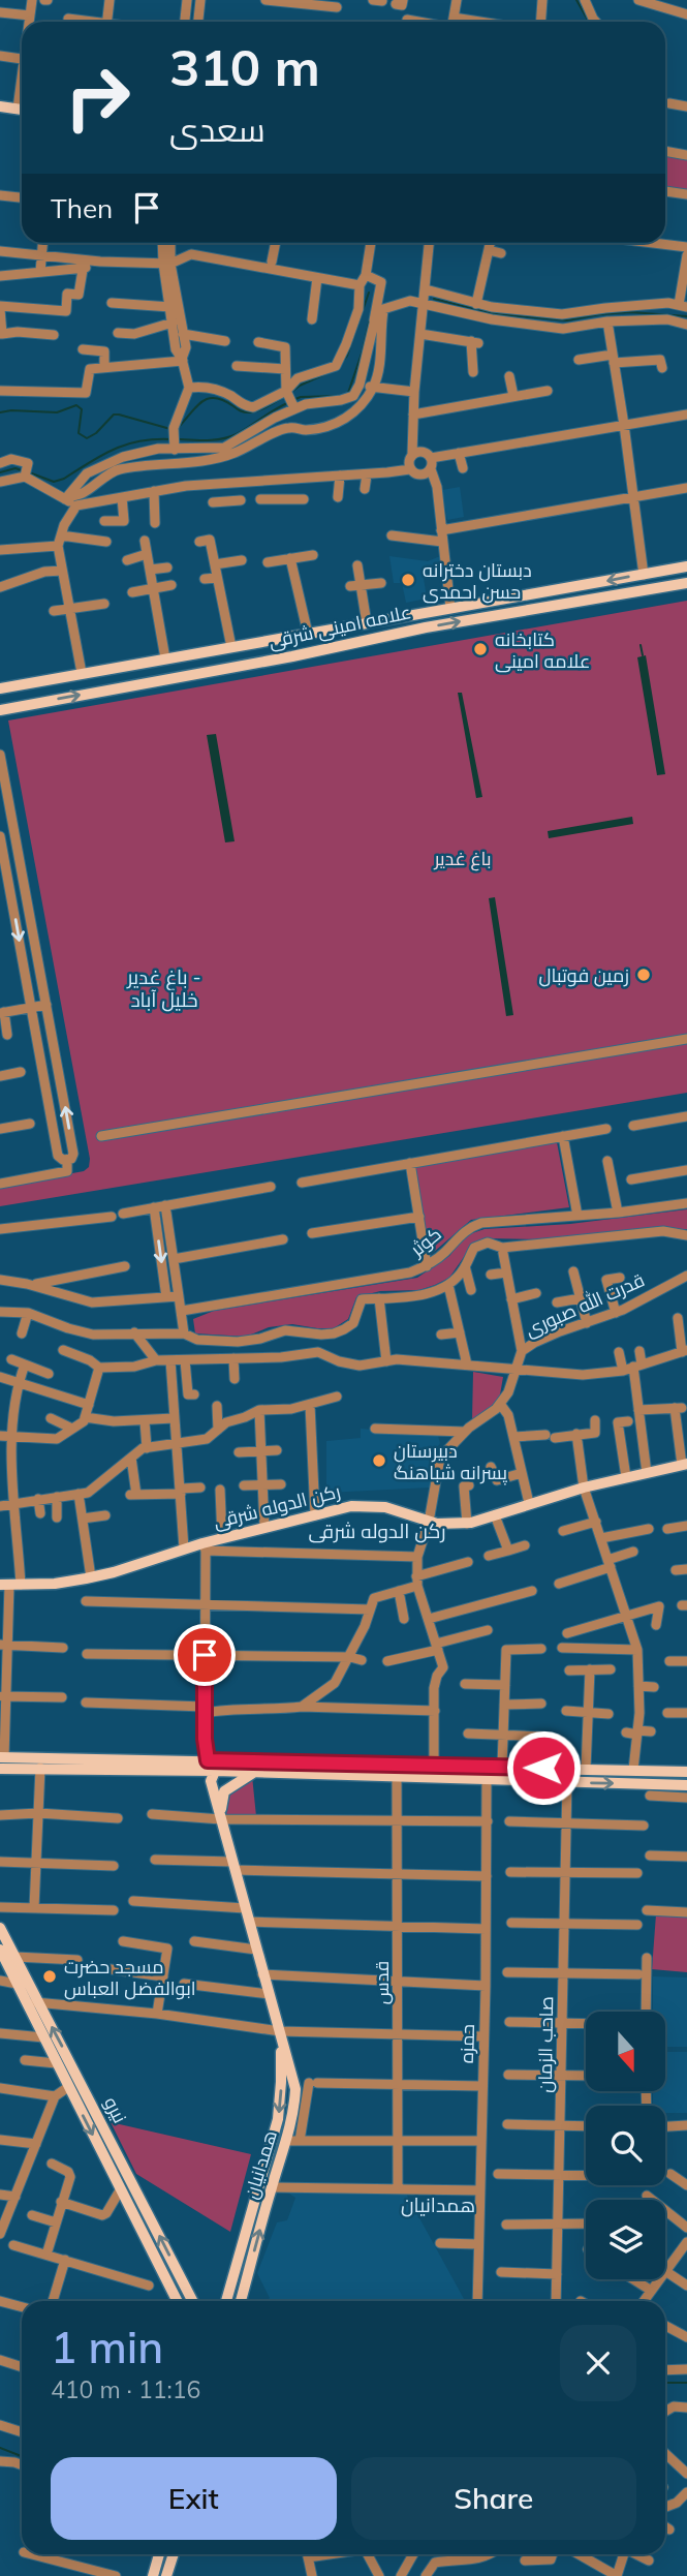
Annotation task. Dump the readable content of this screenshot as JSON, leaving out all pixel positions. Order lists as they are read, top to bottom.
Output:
{
  "streets": {
    "main road": [
      "علامه امینی شرقی",
      "رکن الدوله شرقی",
      "نیرو",
      "همدانیان"
    ],
    "street": [
      "کوثر",
      "قدرت الله صبوری",
      "قدس",
      "حمزه",
      "صاحب الزمان"
    ]
  },
  "crossings": [
    ["قدرت الله صبوری", "رکن الدوله شرقی"]
  ],
  "districts": ["باغ غدیر - خلیل آباد", "رکن الدوله شرقی", "همدانیان"],
  "parks": ["باغ غدیر"],
  "places": [
    "دبستان دخترانه حسن احمدی",
    "کتابخانه علامه امینی",
    "زمین فوتبال",
    "دبیرستان پسرانه شباهنگ",
    "مسجد حضرت ابوالفضل العباس"
  ],
  "north": "bottom",
  "page": {
    "turn": ["310 m", "سعدی"],
    "then": "Then",
    "heading": ["1 min", "410 m · 11:16"],
    "buttons": ["Exit", "Share"]
  }
}
